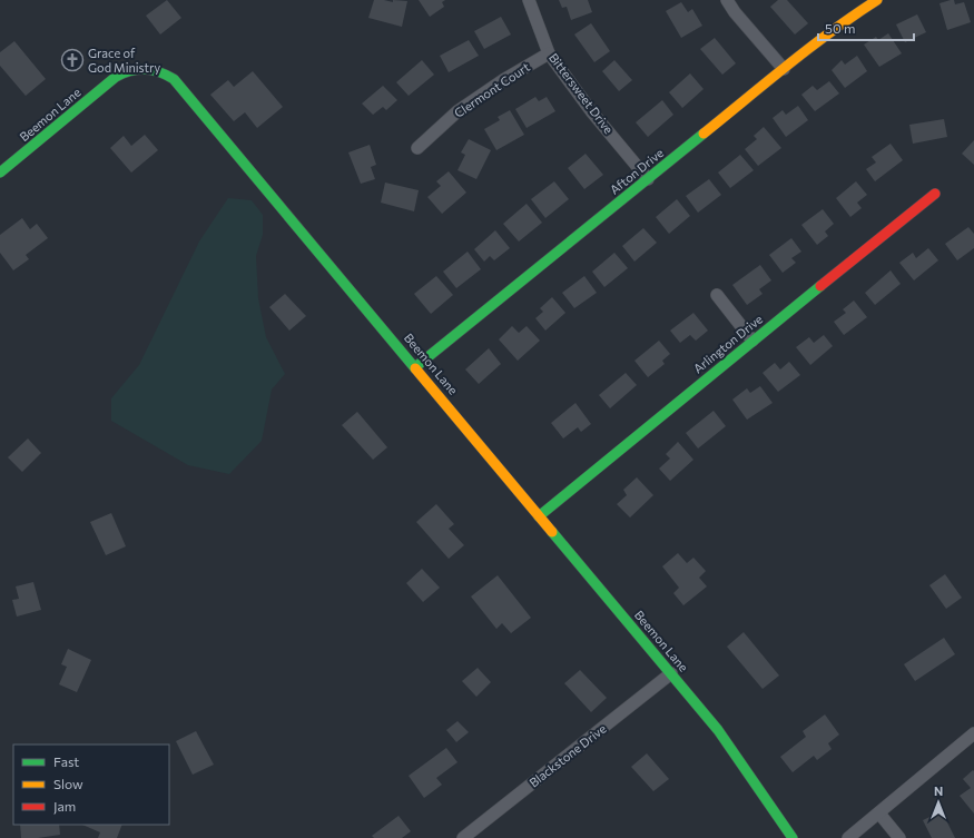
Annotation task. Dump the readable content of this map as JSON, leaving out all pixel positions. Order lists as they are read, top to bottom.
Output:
{
  "streets": {
    "street": [
      "Clermont Court",
      "Bittersweet Drive",
      "Beemon Lane",
      "Afton Drive",
      "Arlington Drive",
      "Blackstone Drive"
    ]
  },
  "crossings": [
    ["Clermont Court", "Bittersweet Drive"],
    ["Bittersweet Drive", "Afton Drive"],
    ["Beemon Lane", "Afton Drive"],
    ["Beemon Lane", "Arlington Drive"],
    ["Beemon Lane", "Blackstone Drive"]
  ],
  "places": {
    "church": ["Grace of God Ministry"]
  },
  "legend": ["Fast", "Slow", "Jam"],
  "scale_bar": "50 m",
  "north": "top"
}
